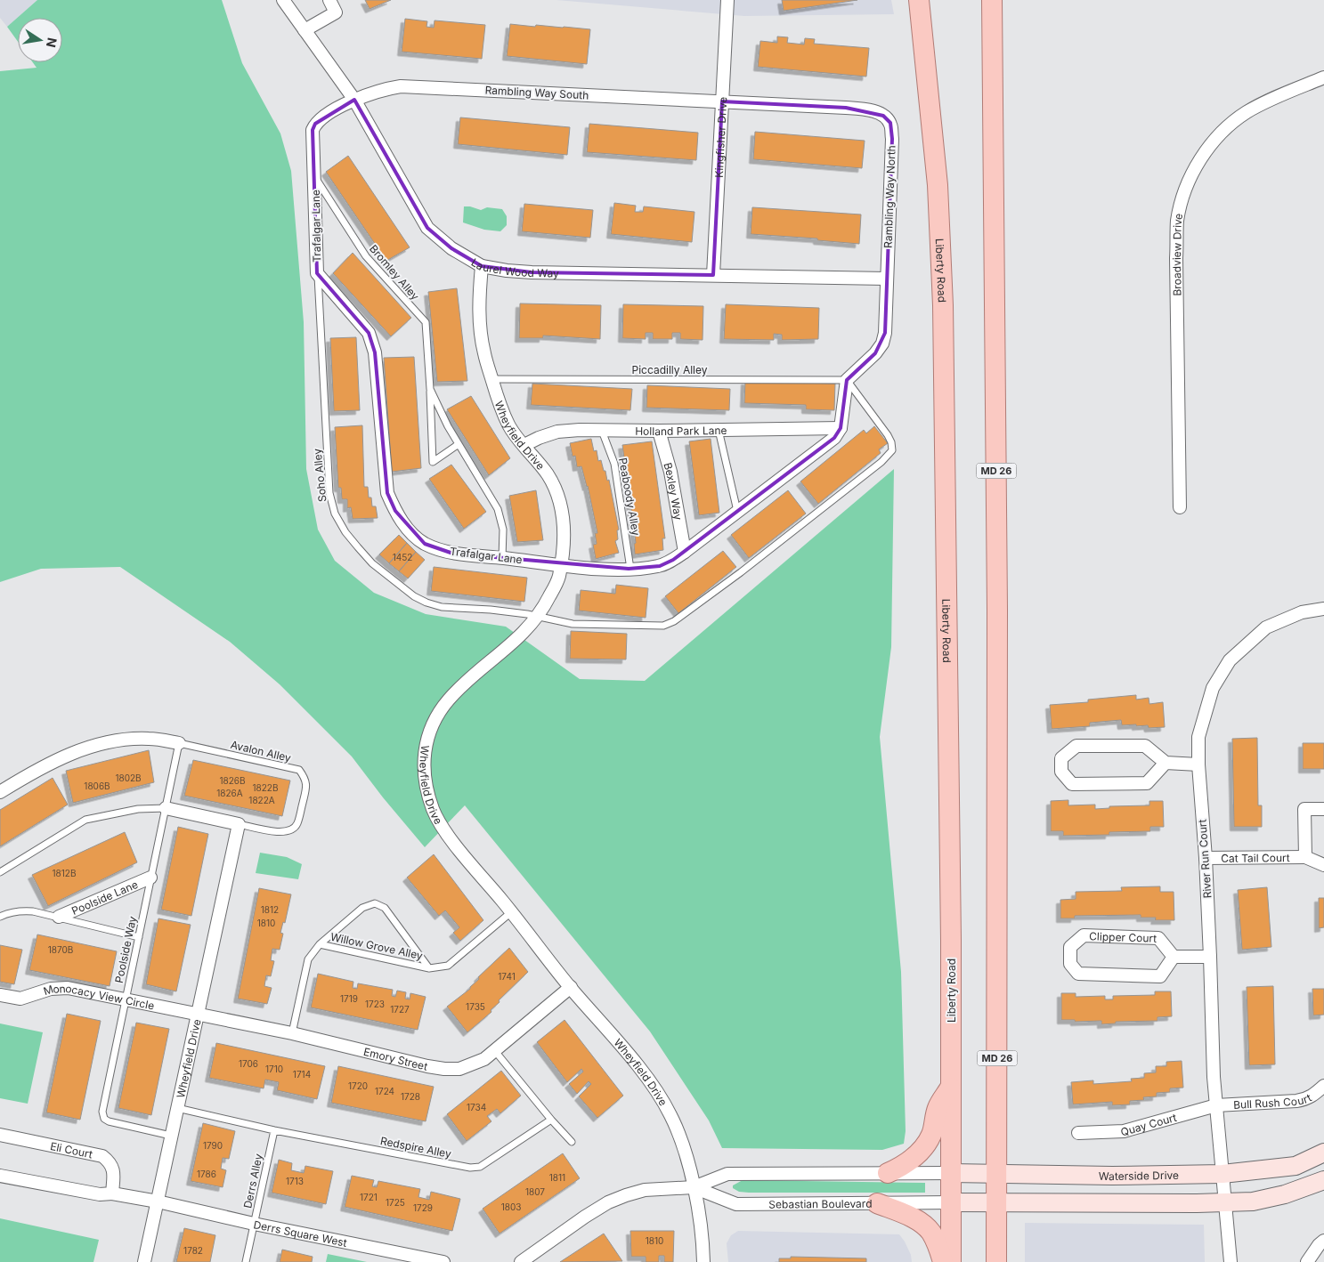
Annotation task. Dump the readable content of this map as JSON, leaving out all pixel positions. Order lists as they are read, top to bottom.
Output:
{
  "streets": {
    "main road": ["Liberty Road", "MD 26"],
    "street": [
      "Rambling Way South",
      "Kingfisher Drive",
      "Rambling Way North",
      "Trafalgar Lane",
      "Broadview Drive",
      "Laurel Wood Way",
      "Holland Park Lane",
      "Wheyfield Drive",
      "Bexley Way",
      "Cat Tail Court",
      "River Run Court",
      "Poolside Lane",
      "Clipper Court",
      "Monocacy View Circle",
      "Emory Street",
      "Bull Rush Court",
      "Quay Court",
      "Eli Court",
      "Waterside Drive",
      "Sebastian Boulevard",
      "Derrs Square West"
    ],
    "lane": [
      "Bromley Alley",
      "Piccadilly Alley",
      "Soho Alley",
      "Peaboody Alley",
      "Avalon Alley",
      "Willow Grove Alley",
      "Poolside Way",
      "Redspire Alley",
      "Derrs Alley"
    ]
  },
  "crossings": [
    ["Rambling Way South", "Kingfisher Drive"],
    ["Rambling Way South", "Rambling Way North"],
    ["Rambling Way South", "Trafalgar Lane"],
    ["Rambling Way South", "Laurel Wood Way"],
    ["Kingfisher Drive", "Rambling Way North"],
    ["Kingfisher Drive", "Laurel Wood Way"],
    ["Rambling Way North", "Laurel Wood Way"],
    ["Rambling Way North", "Piccadilly Alley"],
    ["Rambling Way North", "Soho Alley"],
    ["Trafalgar Lane", "Laurel Wood Way"],
    ["Trafalgar Lane", "Bromley Alley"],
    ["Trafalgar Lane", "Holland Park Lane"],
    ["Trafalgar Lane", "Wheyfield Drive"],
    ["Trafalgar Lane", "Soho Alley"],
    ["Trafalgar Lane", "Bexley Way"],
    ["Trafalgar Lane", "Peaboody Alley"],
    ["Laurel Wood Way", "Wheyfield Drive"],
    ["Liberty Road", "Waterside Drive"],
    ["Liberty Road", "Sebastian Boulevard"],
    ["Piccadilly Alley", "Wheyfield Drive"],
    ["Piccadilly Alley", "Soho Alley"],
    ["Holland Park Lane", "Wheyfield Drive"],
    ["Holland Park Lane", "Bexley Way"],
    ["Holland Park Lane", "Peaboody Alley"],
    ["Wheyfield Drive", "Soho Alley"],
    ["Wheyfield Drive", "Avalon Alley"],
    ["Wheyfield Drive", "Willow Grove Alley"],
    ["Wheyfield Drive", "Poolside Way"],
    ["Wheyfield Drive", "Monocacy View Circle"],
    ["Wheyfield Drive", "Emory Street"],
    ["Wheyfield Drive", "Redspire Alley"],
    ["Wheyfield Drive", "Sebastian Boulevard"],
    ["Wheyfield Drive", "Derrs Square West"],
    ["MD 26", "Waterside Drive"],
    ["Avalon Alley", "Poolside Way"],
    ["Cat Tail Court", "River Run Court"],
    ["River Run Court", "Bull Rush Court"],
    ["River Run Court", "Quay Court"],
    ["River Run Court", "Waterside Drive"],
    ["Poolside Lane", "Poolside Way"],
    ["Willow Grove Alley", "Emory Street"],
    ["Poolside Way", "Monocacy View Circle"],
    ["Monocacy View Circle", "Emory Street"],
    ["Bull Rush Court", "Quay Court"],
    ["Redspire Alley", "Derrs Alley"],
    ["Waterside Drive", "Sebastian Boulevard"],
    ["Derrs Alley", "Derrs Square West"]
  ],
  "house_numbers": [
    "1452",
    "1802B",
    "1826B",
    "1806B",
    "1822B",
    "1826A",
    "1822A",
    "1812B",
    "1812",
    "1810",
    "1870B",
    "1741",
    "1719",
    "1723",
    "1735",
    "1727",
    "1706",
    "1710",
    "1714",
    "1720",
    "1724",
    "1728",
    "1734",
    "1790",
    "1786",
    "1811",
    "1713",
    "1807",
    "1721",
    "1725",
    "1803",
    "1729",
    "1810",
    "1782"
  ],
  "north": "right"
}
